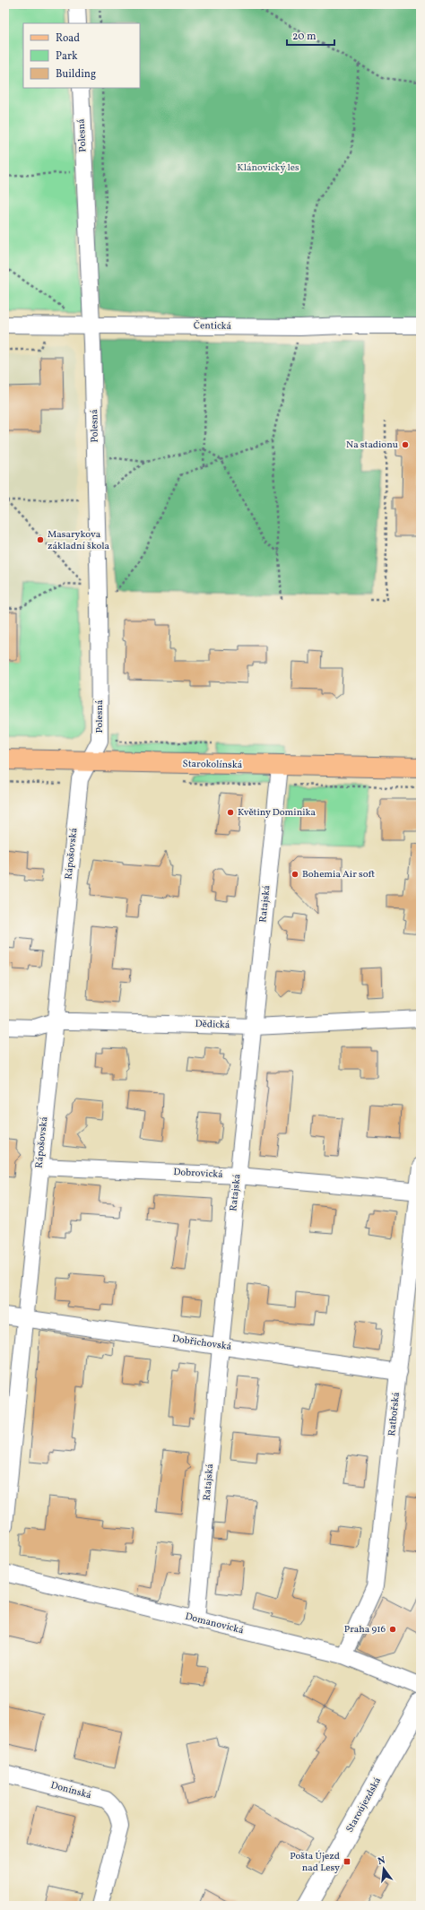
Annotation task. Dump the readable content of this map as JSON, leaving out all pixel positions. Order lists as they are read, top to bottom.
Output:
{
  "streets": {
    "main road": ["Starokolínská"],
    "street": [
      "Polesná",
      "Čentická",
      "Rápošovská",
      "Ratajská",
      "Dědická",
      "Dobrovická",
      "Dobřichovská",
      "Ratbořská",
      "Domanovická",
      "Donínská",
      "Staroújezdská"
    ]
  },
  "crossings": [
    ["Polesná", "Čentická"],
    ["Polesná", "Starokolínská"],
    ["Polesná", "Rápošovská"],
    ["Starokolínská", "Rápošovská"],
    ["Starokolínská", "Ratajská"],
    ["Rápošovská", "Dědická"],
    ["Rápošovská", "Dobrovická"],
    ["Rápošovská", "Dobřichovská"],
    ["Ratajská", "Dědická"],
    ["Ratajská", "Dobrovická"],
    ["Ratajská", "Dobřichovská"],
    ["Ratajská", "Domanovická"],
    ["Dobrovická", "Ratbořská"],
    ["Dobřichovská", "Ratbořská"],
    ["Ratbořská", "Domanovická"]
  ],
  "parks": ["Klánovický les"],
  "places": {
    "other": [
      "Na stadionu",
      "Masarykova základní škola",
      "Květiny Dominika",
      "Bohemia Air soft",
      "Praha 916"
    ],
    "transit": ["Pošta Újezd nad Lesy"]
  },
  "legend": ["Road", "Park", "Building"],
  "scale_bar": "20 m",
  "north": "top"
}
